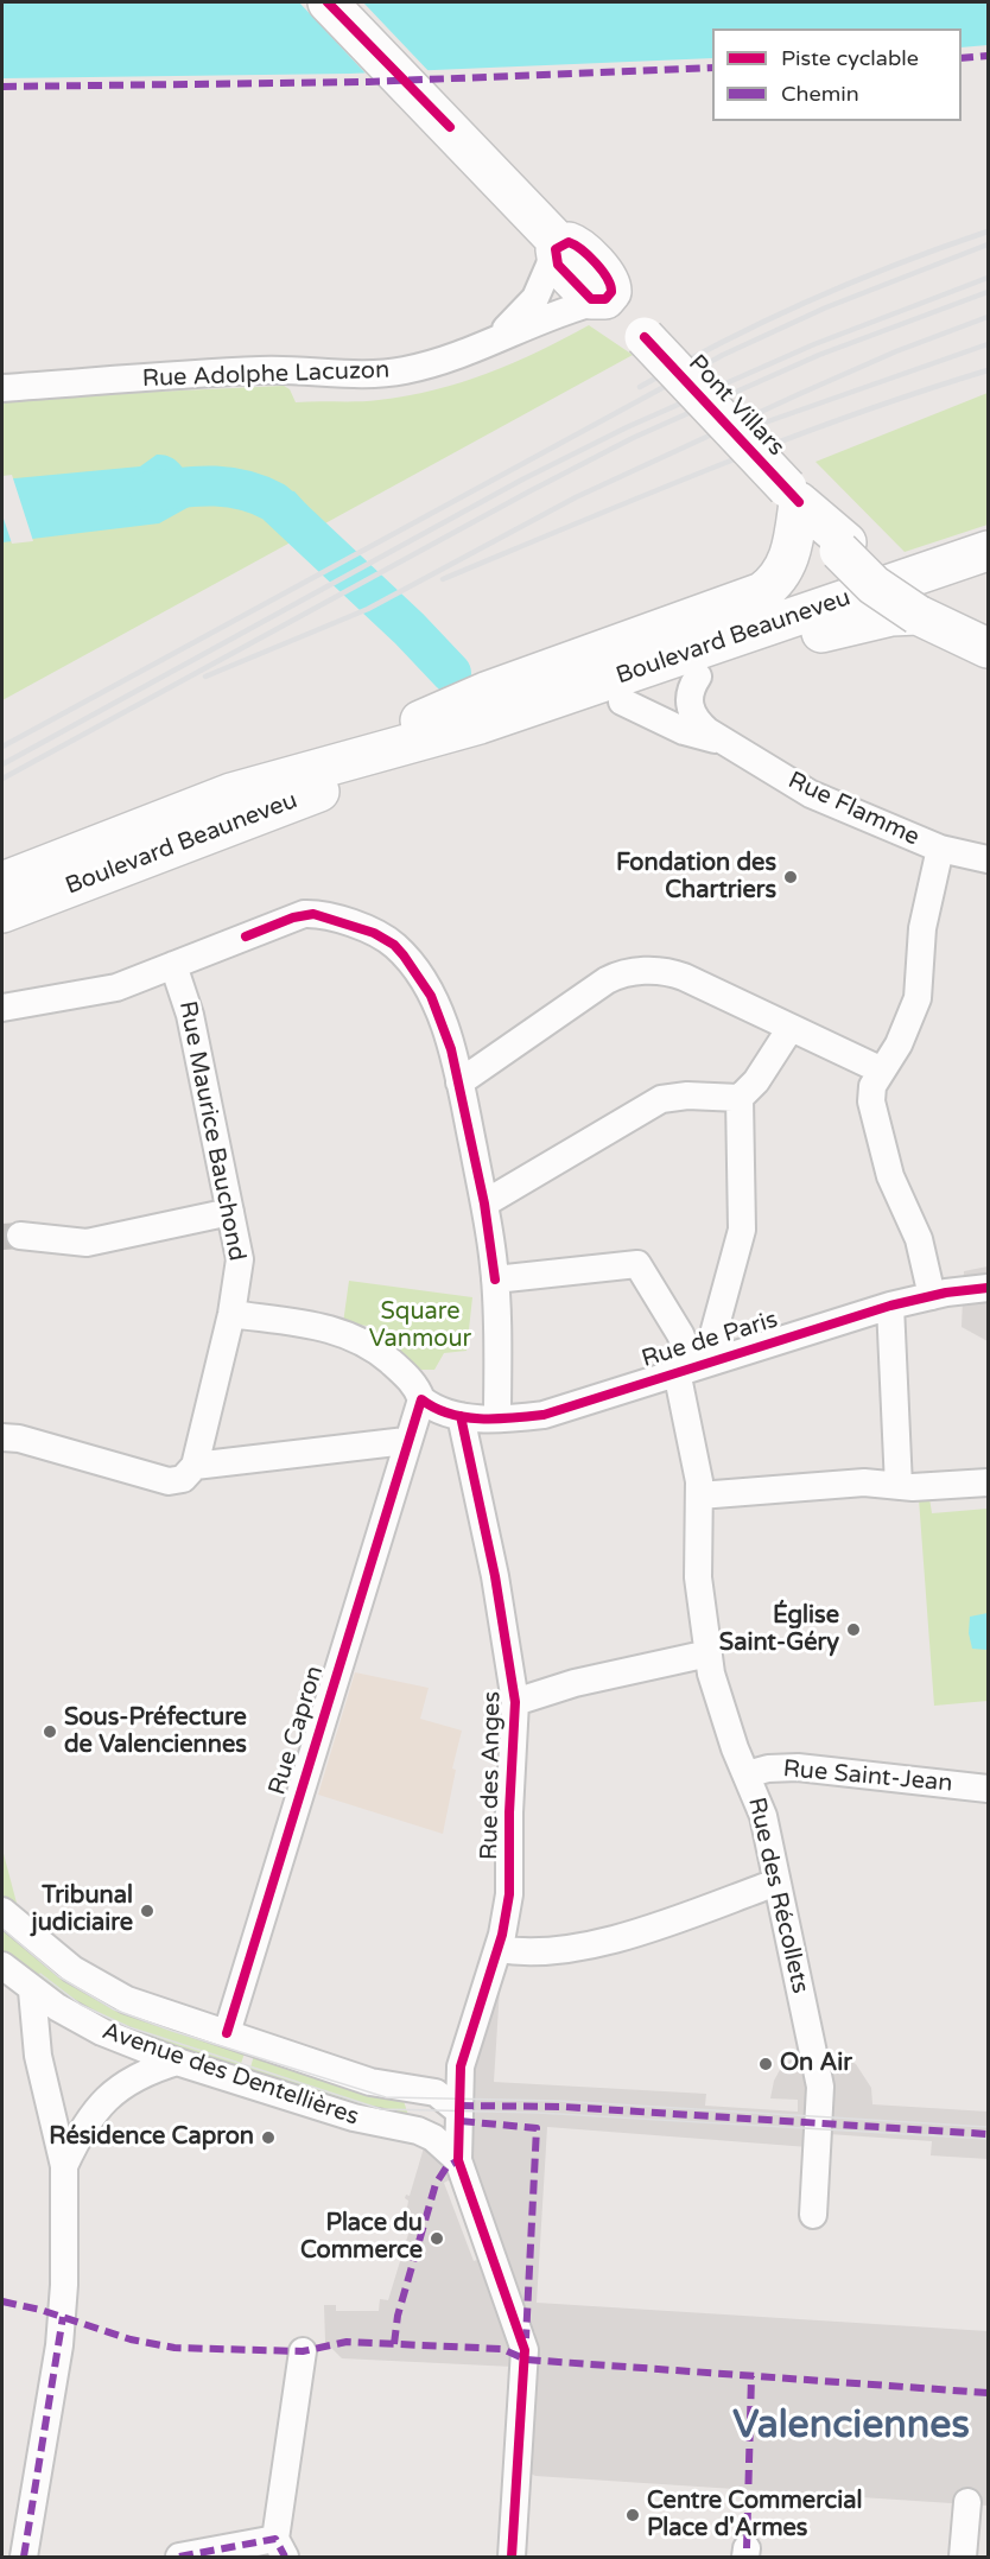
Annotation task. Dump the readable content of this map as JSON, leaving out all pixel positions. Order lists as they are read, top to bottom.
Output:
{
  "streets": {
    "main road": ["Pont Villars", "Boulevard Beauneveu"],
    "street": [
      "Rue Adolphe Lacuzon",
      "Rue Flamme",
      "Rue Maurice Bauchond",
      "Rue de Paris",
      "Rue Capron",
      "Rue des Anges",
      "Rue Saint-Jean",
      "Rue des Récollets",
      "Avenue des Dentellières"
    ]
  },
  "crossings": [
    ["Rue Adolphe Lacuzon", "Pont Villars"],
    ["Rue de Paris", "Rue Capron"],
    ["Rue de Paris", "Rue des Anges"],
    ["Rue de Paris", "Rue des Récollets"],
    ["Rue Capron", "Rue des Anges"],
    ["Rue Capron", "Avenue des Dentellières"],
    ["Rue des Anges", "Avenue des Dentellières"],
    ["Rue Saint-Jean", "Rue des Récollets"]
  ],
  "districts": ["Valenciennes"],
  "parks": ["Square Vanmour"],
  "places": [
    "Fondation des Chartriers",
    "Église Saint-Géry",
    "Sous-Préfecture de Valenciennes",
    "Tribunal judiciaire",
    "On Air",
    "Résidence Capron",
    "Place du Commerce",
    "Centre Commercial Place d'Armes"
  ],
  "legend": ["Piste cyclable", "Chemin"]
}
